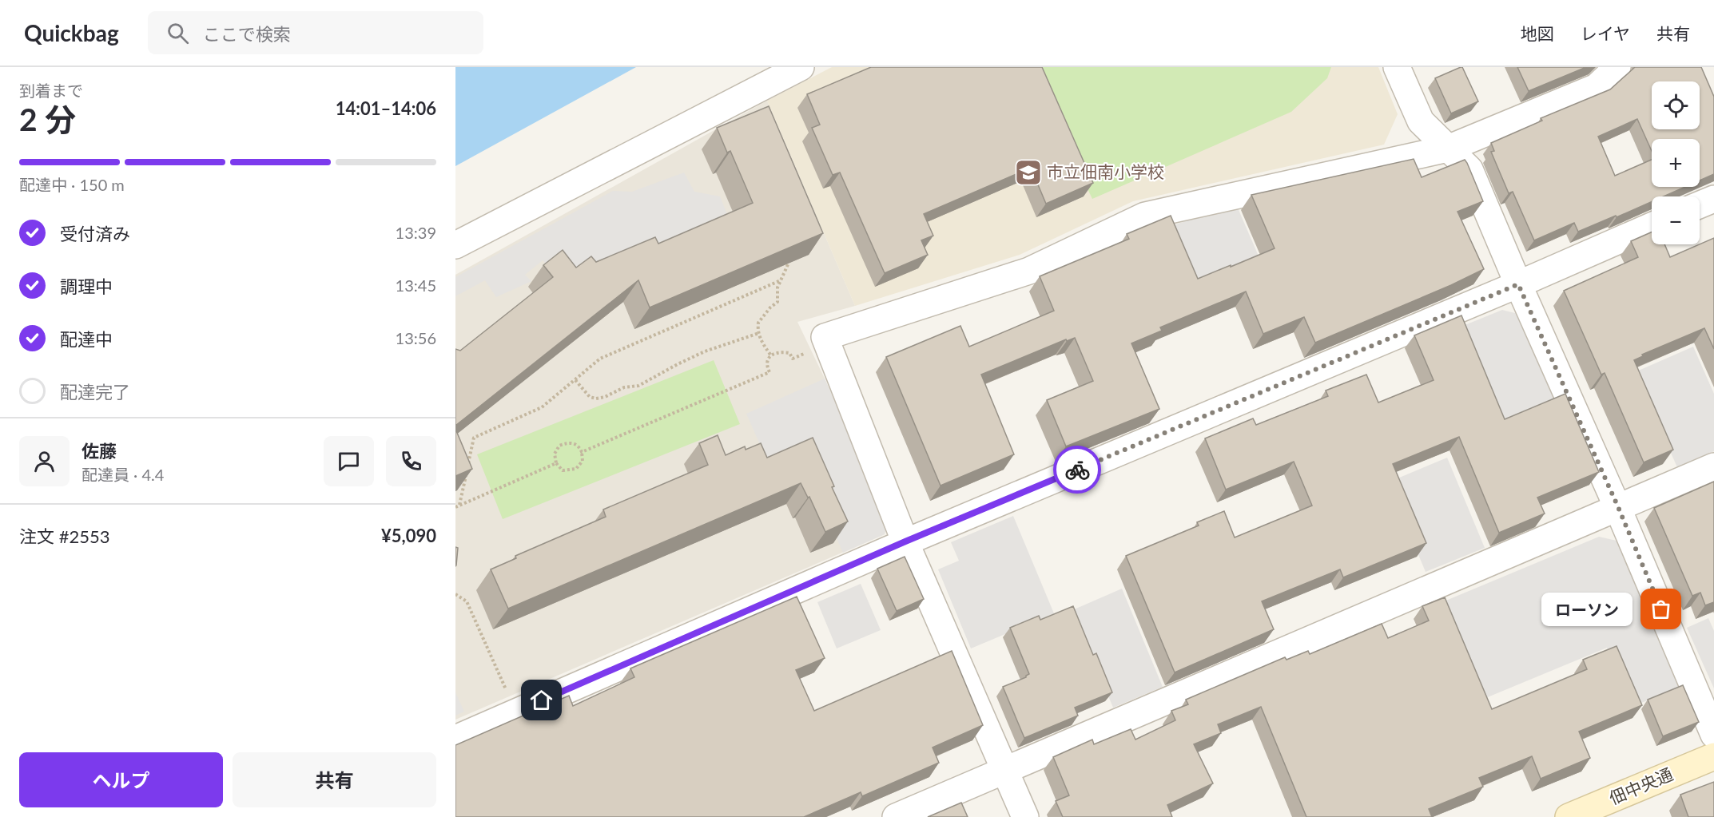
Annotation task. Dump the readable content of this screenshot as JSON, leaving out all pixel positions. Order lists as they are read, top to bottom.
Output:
{
  "streets": {
    "street": ["佃中央通"]
  },
  "places": {
    "school or university": ["市立佃南小学校"],
    "other": ["ローソン"]
  },
  "page": {
    "header": "Quickbag",
    "search": "ここで検索",
    "nav": ["地図", "レイヤ", "共有"],
    "heading": ["2 分", "到着まで", "14:01–14:06"],
    "panel": [
      "佐藤",
      "配達員 · 4.4",
      "注文 #2553",
      "¥5,090"
    ],
    "map_buttons": ["+", "−"],
    "bar": "配達中 · 150 m",
    "list": [
      ["受付済み", "13:39"],
      ["調理中", "13:45"],
      ["配達中", "13:56"],
      "配達完了"
    ],
    "bubble": "ローソン",
    "buttons": ["ヘルプ", "共有"]
  }
}
